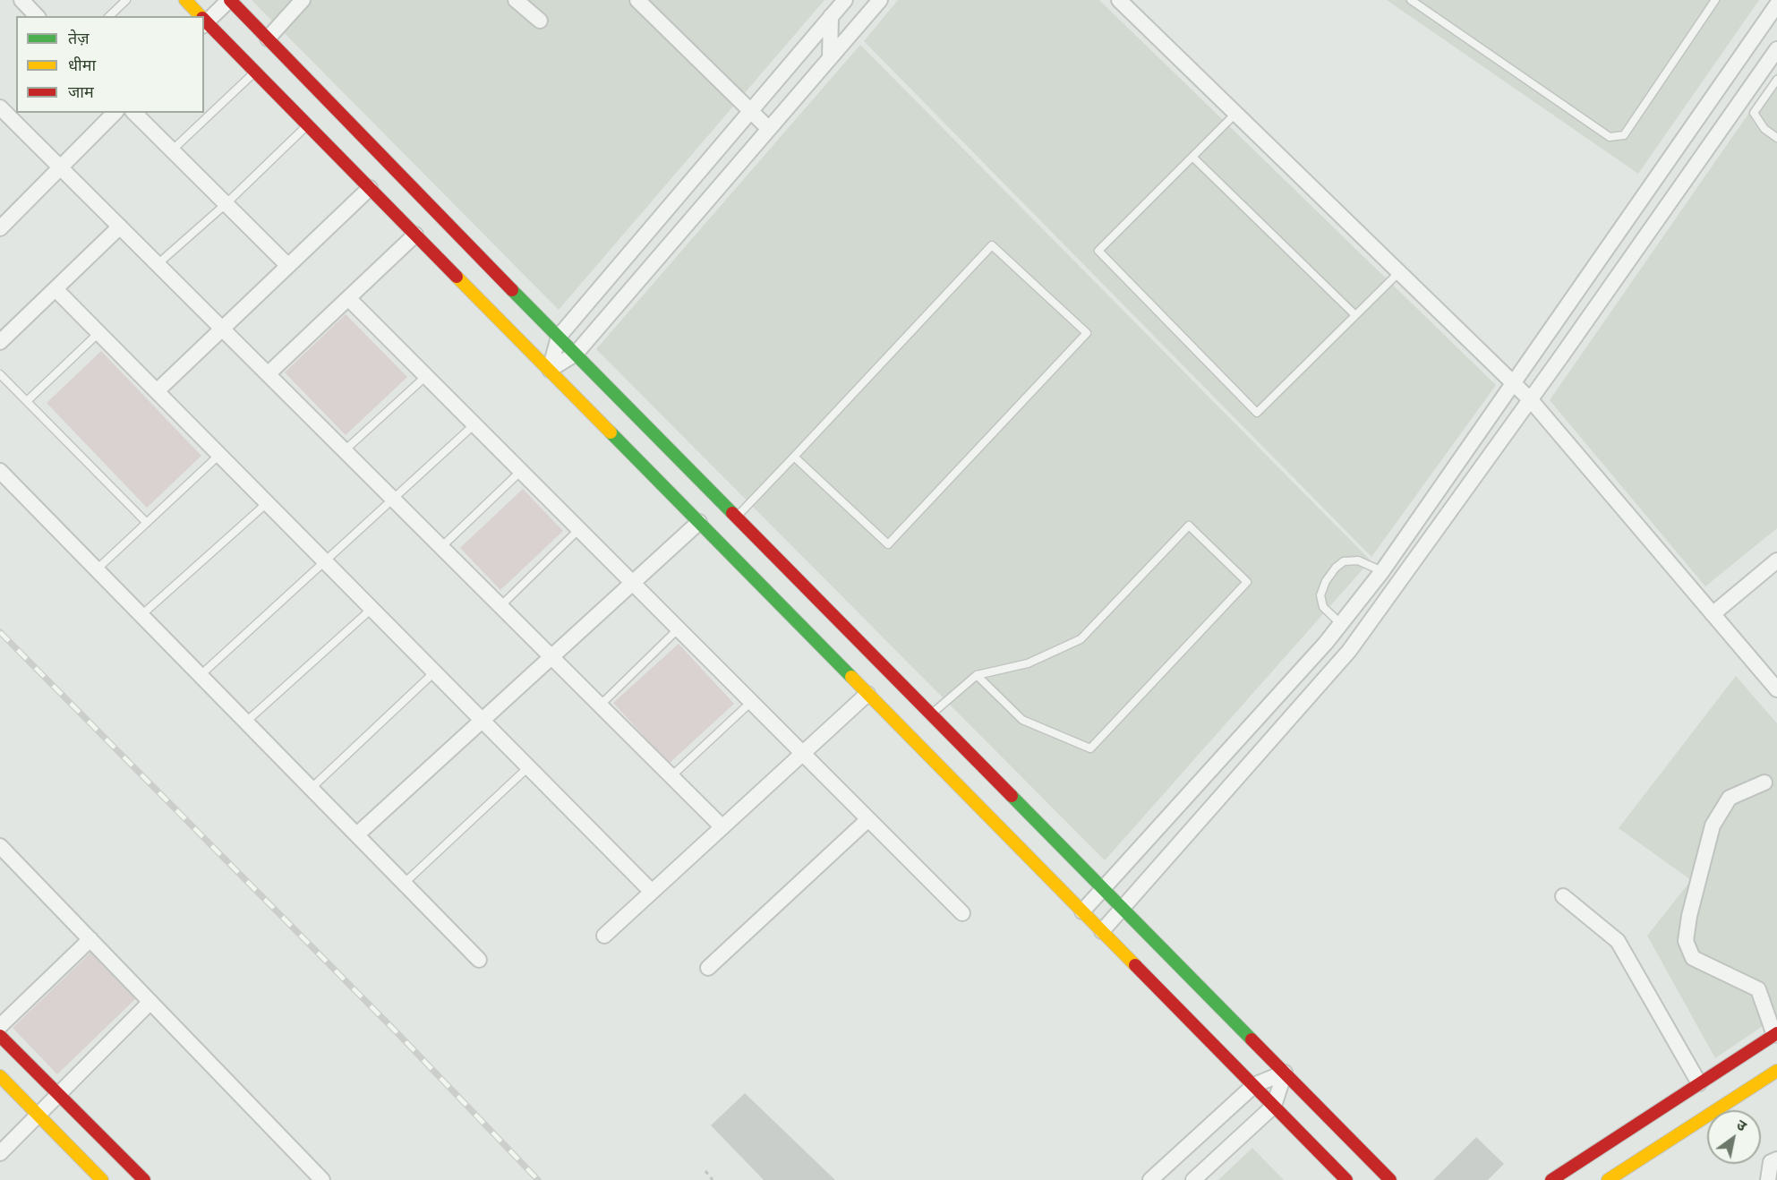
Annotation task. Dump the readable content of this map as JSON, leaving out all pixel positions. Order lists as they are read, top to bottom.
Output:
{
  "legend": ["तेज़", "धीमा", "जाम"],
  "north": "top right"
}
